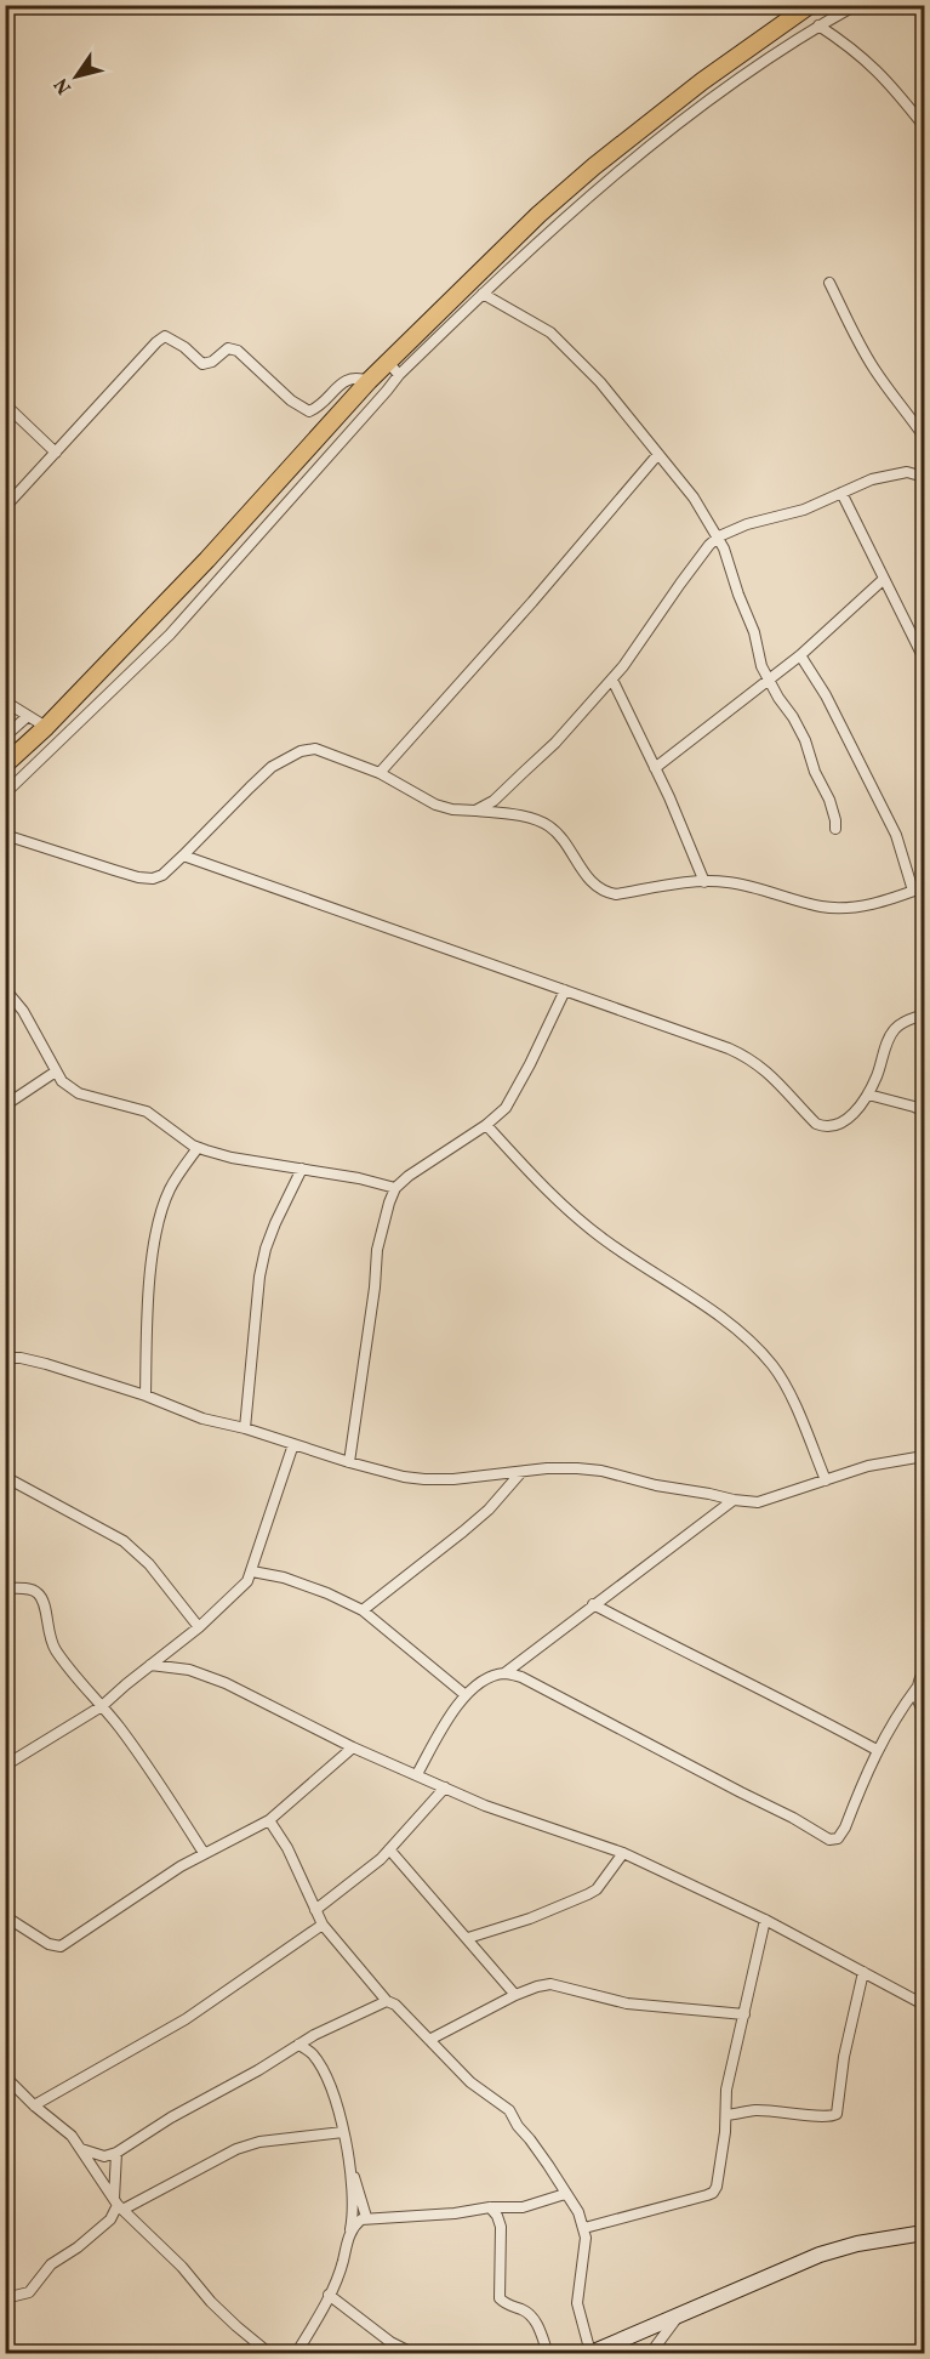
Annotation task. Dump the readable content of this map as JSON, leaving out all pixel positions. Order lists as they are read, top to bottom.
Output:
{
  "north": "bottom left"
}
